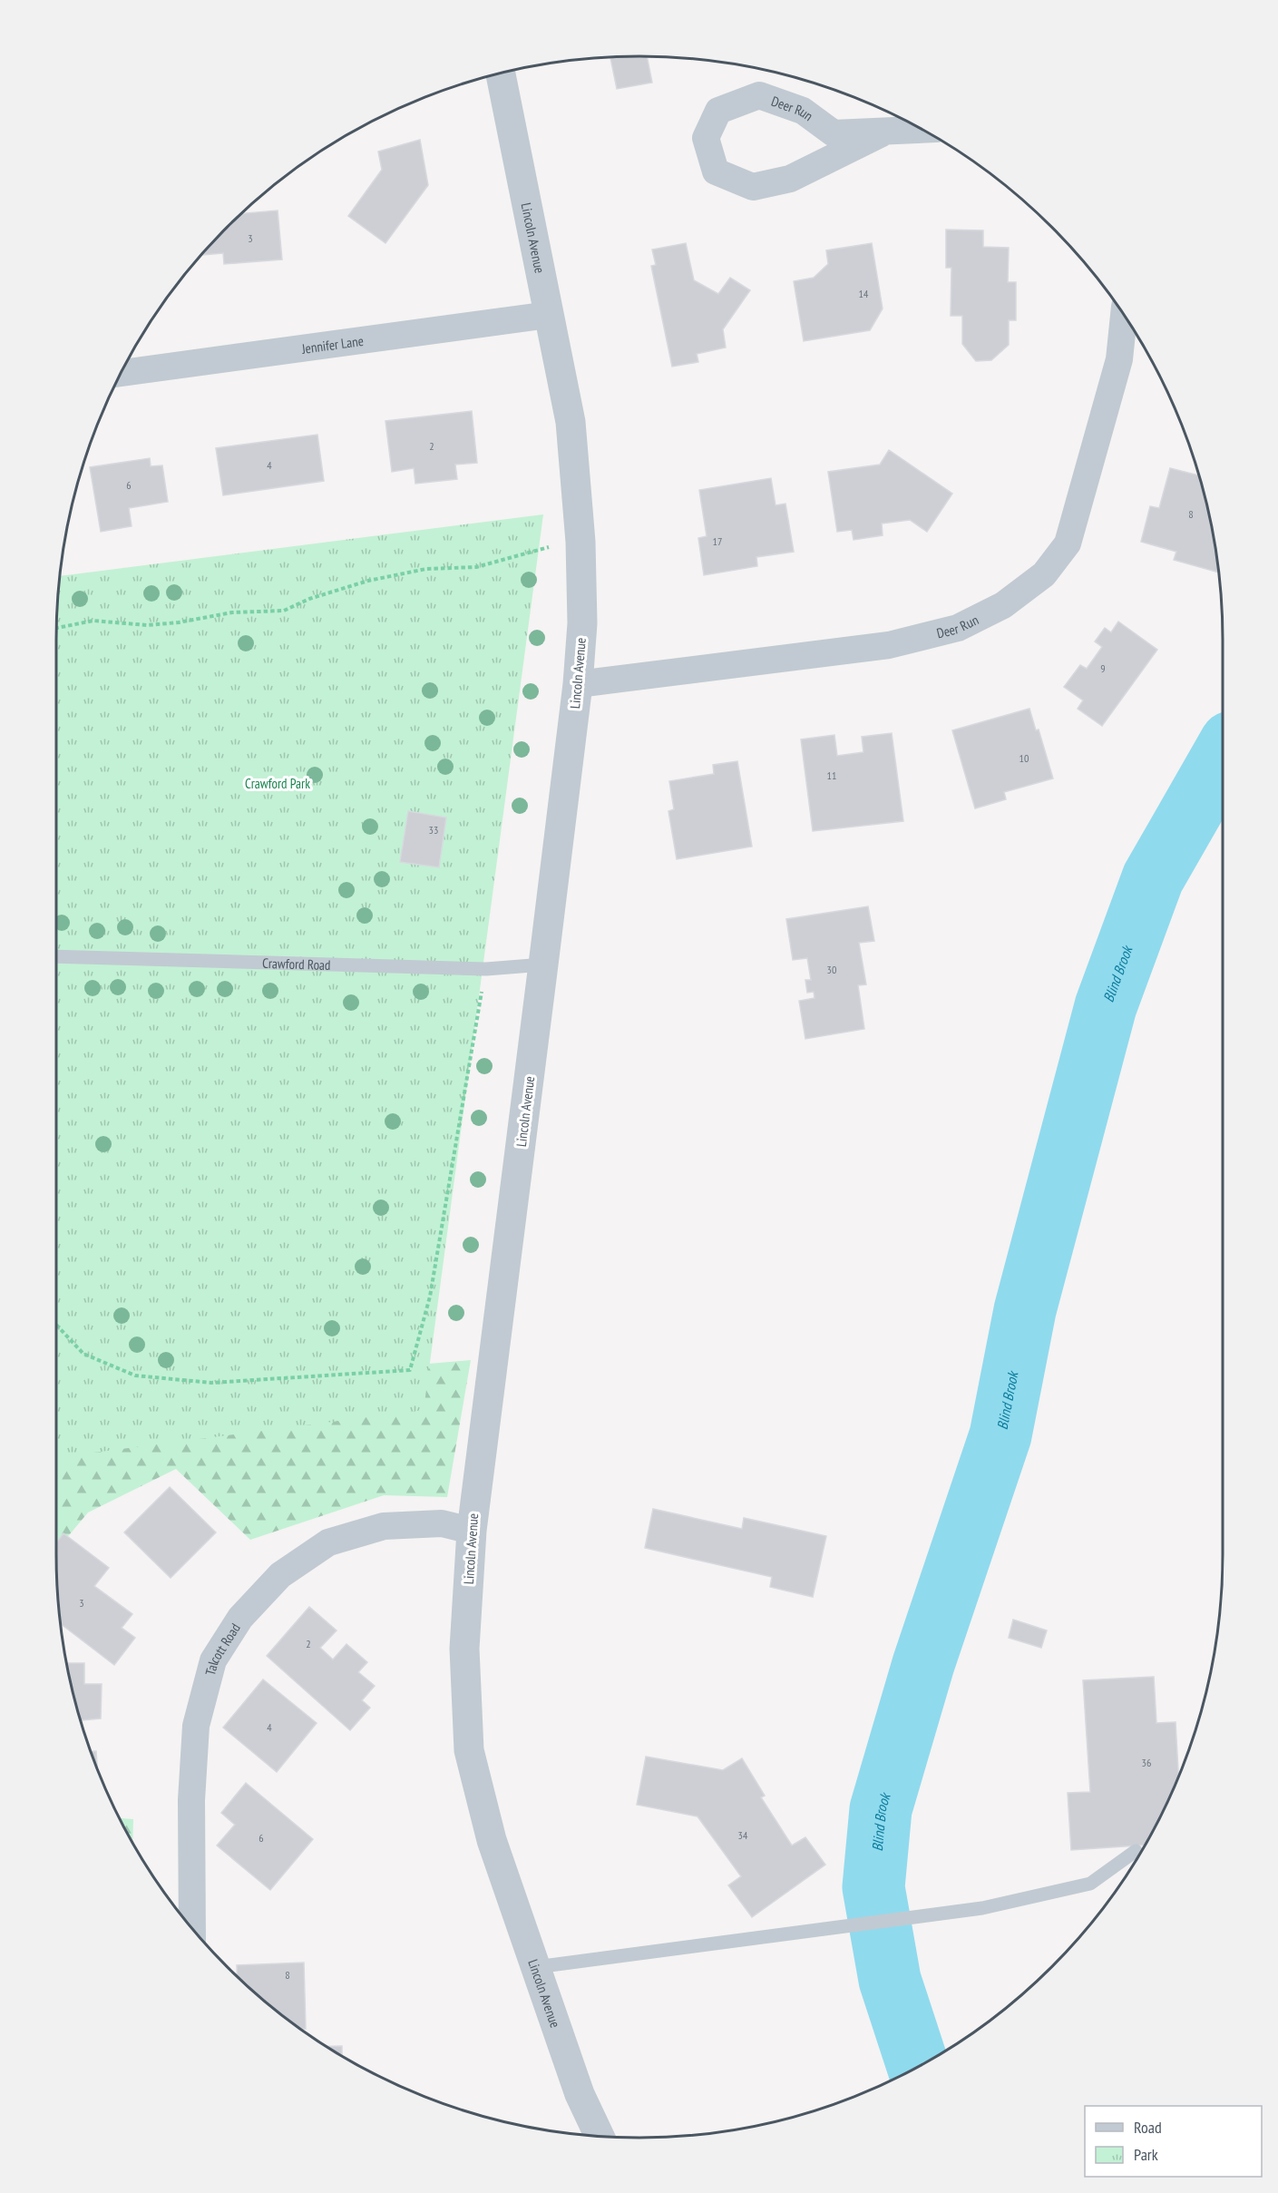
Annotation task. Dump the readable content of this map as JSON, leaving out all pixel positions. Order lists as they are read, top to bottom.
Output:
{
  "streets": {
    "street": [
      "Deer Run",
      "Lincoln Avenue",
      "Jennifer Lane",
      "Talcott Road"
    ],
    "lane": ["Crawford Road"]
  },
  "crossings": [
    ["Deer Run", "Lincoln Avenue"],
    ["Lincoln Avenue", "Jennifer Lane"],
    ["Lincoln Avenue", "Crawford Road"],
    ["Lincoln Avenue", "Talcott Road"]
  ],
  "water": ["Blind Brook"],
  "parks": ["Crawford Park"],
  "house_numbers": [
    "3",
    "14",
    "2",
    "4",
    "6",
    "8",
    "17",
    "9",
    "10",
    "11",
    "33",
    "30",
    "3",
    "2",
    "4",
    "36",
    "34",
    "6",
    "8"
  ],
  "legend": ["Road", "Park"]
}
